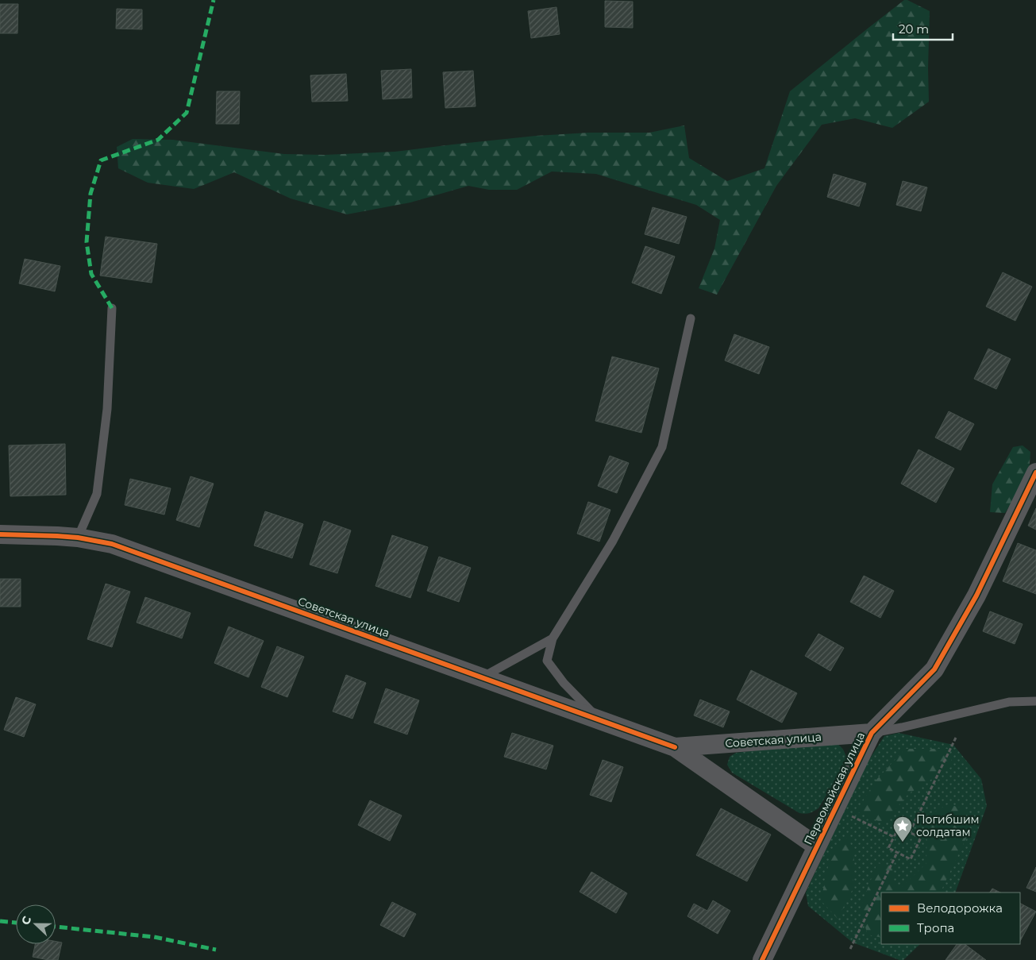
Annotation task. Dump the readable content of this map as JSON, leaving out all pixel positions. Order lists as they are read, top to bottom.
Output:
{
  "streets": {
    "street": ["Советская улица", "Первомайская улица"]
  },
  "crossings": [
    ["Советская улица", "Первомайская улица"]
  ],
  "places": {
    "place": ["Погибшим солдатам"]
  },
  "legend": ["Велодорожка", "Тропа"],
  "scale_bar": "20 m",
  "north": "left"
}
